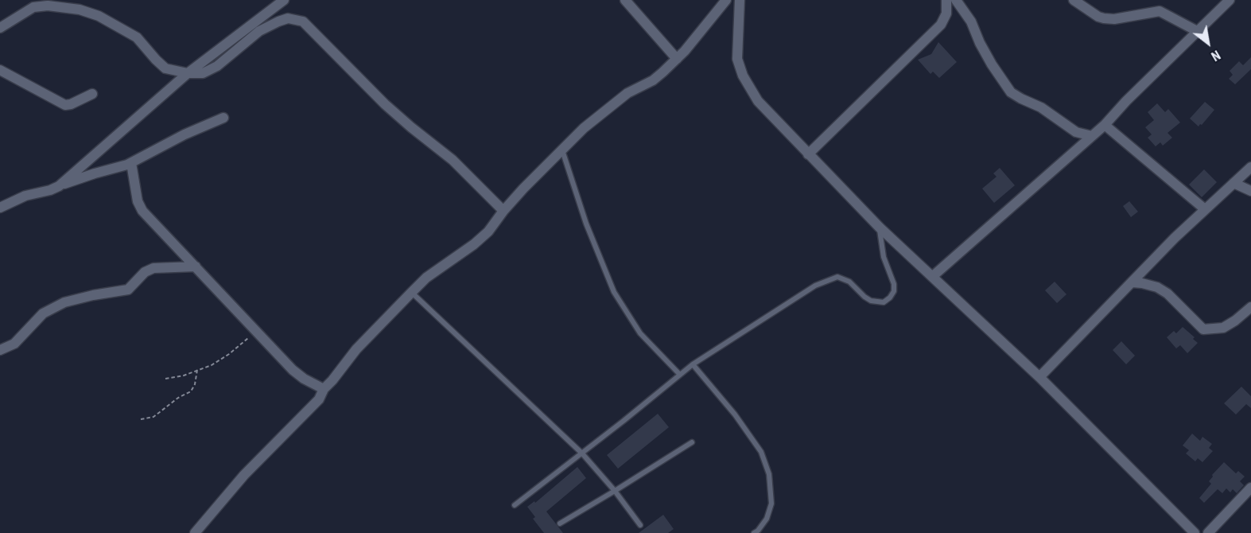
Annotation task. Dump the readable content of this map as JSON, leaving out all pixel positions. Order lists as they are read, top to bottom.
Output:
{
  "north": "bottom right"
}
